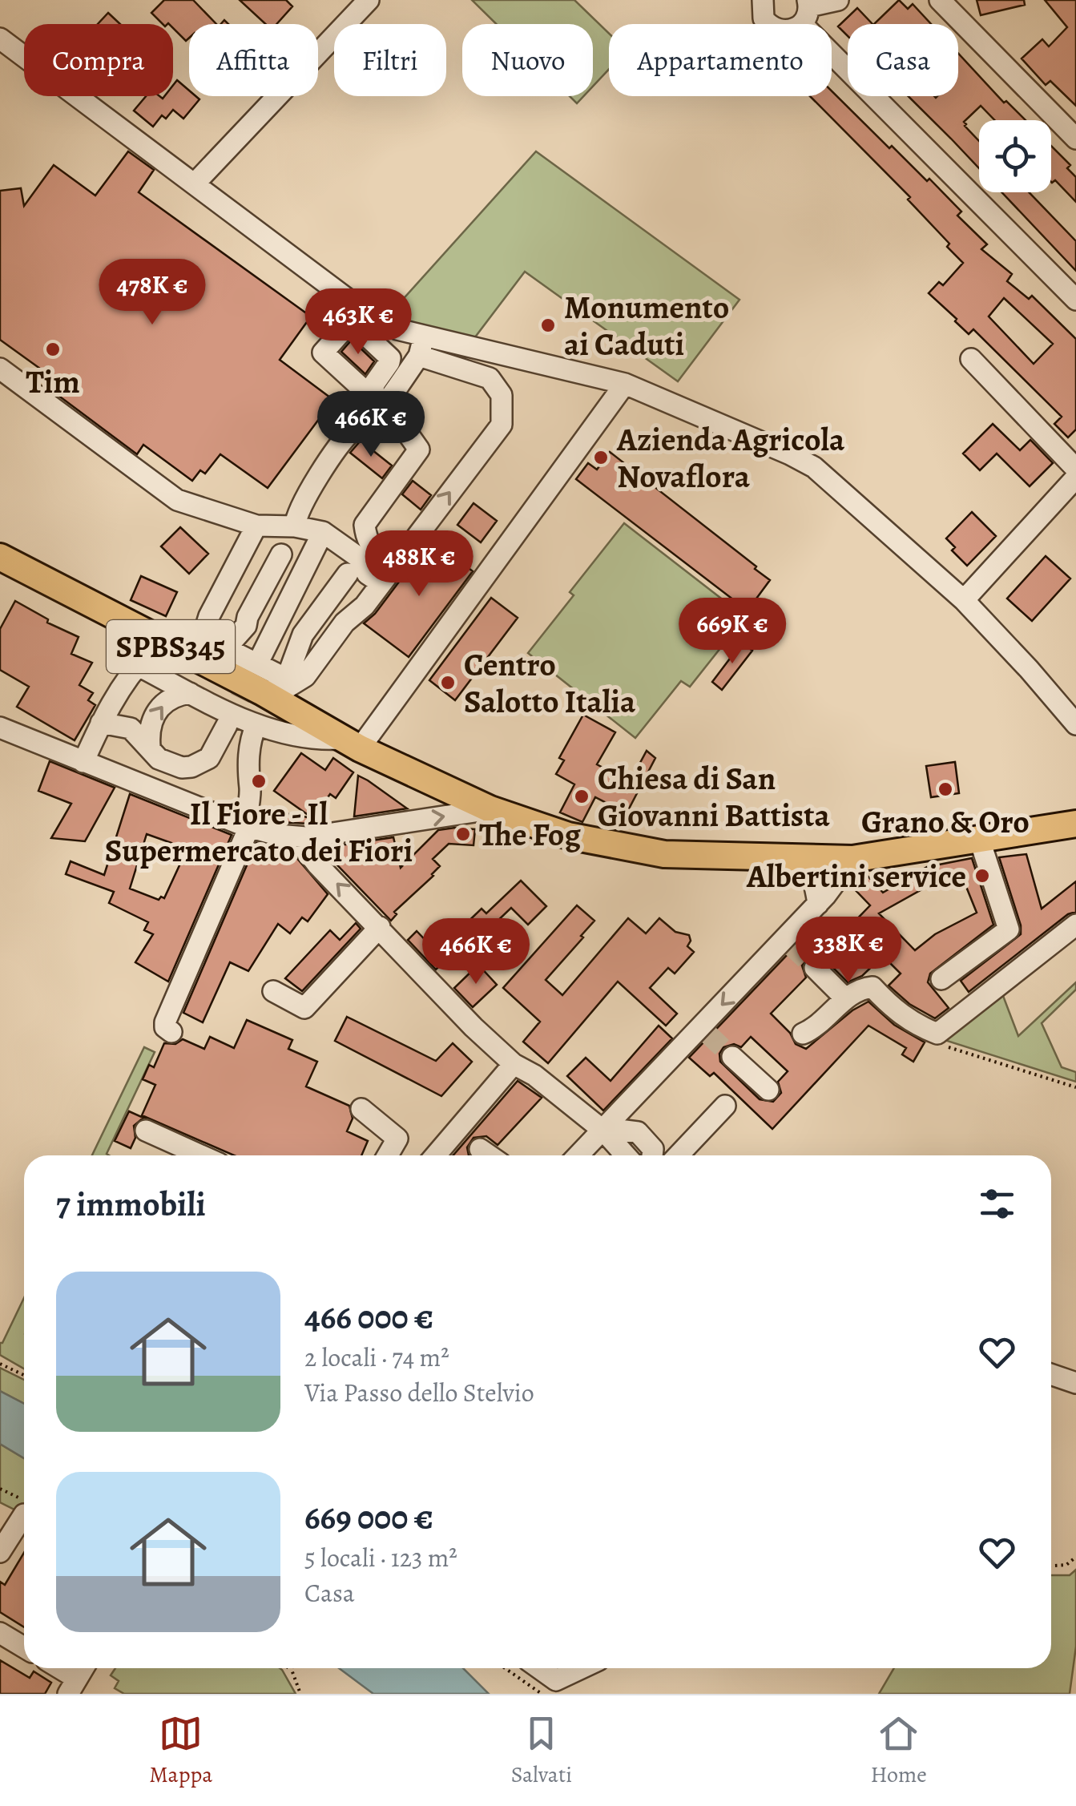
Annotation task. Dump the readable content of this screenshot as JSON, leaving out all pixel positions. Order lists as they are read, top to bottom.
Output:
{
  "streets": {
    "main road": ["SPBS345"]
  },
  "places": [
    "Monumento ai Caduti",
    "Tim",
    "Azienda Agricola Novaflora",
    "Centro Salotto Italia",
    "Il Fiore - Il Supermercato dei Fiori",
    "Grano & Oro",
    "Chiesa di San Giovanni Battista",
    "The Fog",
    "Albertini service"
  ],
  "page": {
    "chip": [
      "Compra",
      "Affitta",
      "Filtri",
      "Nuovo",
      "Appartamento",
      "Casa"
    ],
    "price": [
      "478K €",
      "463K €",
      "466K €",
      "488K €",
      "669K €",
      "338K €",
      "466K €"
    ],
    "heading": "7 immobili",
    "list": [
      {
        "name": "466 000 €",
        "note": "2 locali · 74 m² · Via Passo dello Stelvio"
      },
      {
        "name": "669 000 €",
        "note": "5 locali · 123 m² · Casa"
      }
    ],
    "tabs": ["Mappa", "Salvati", "Home"]
  }
}
